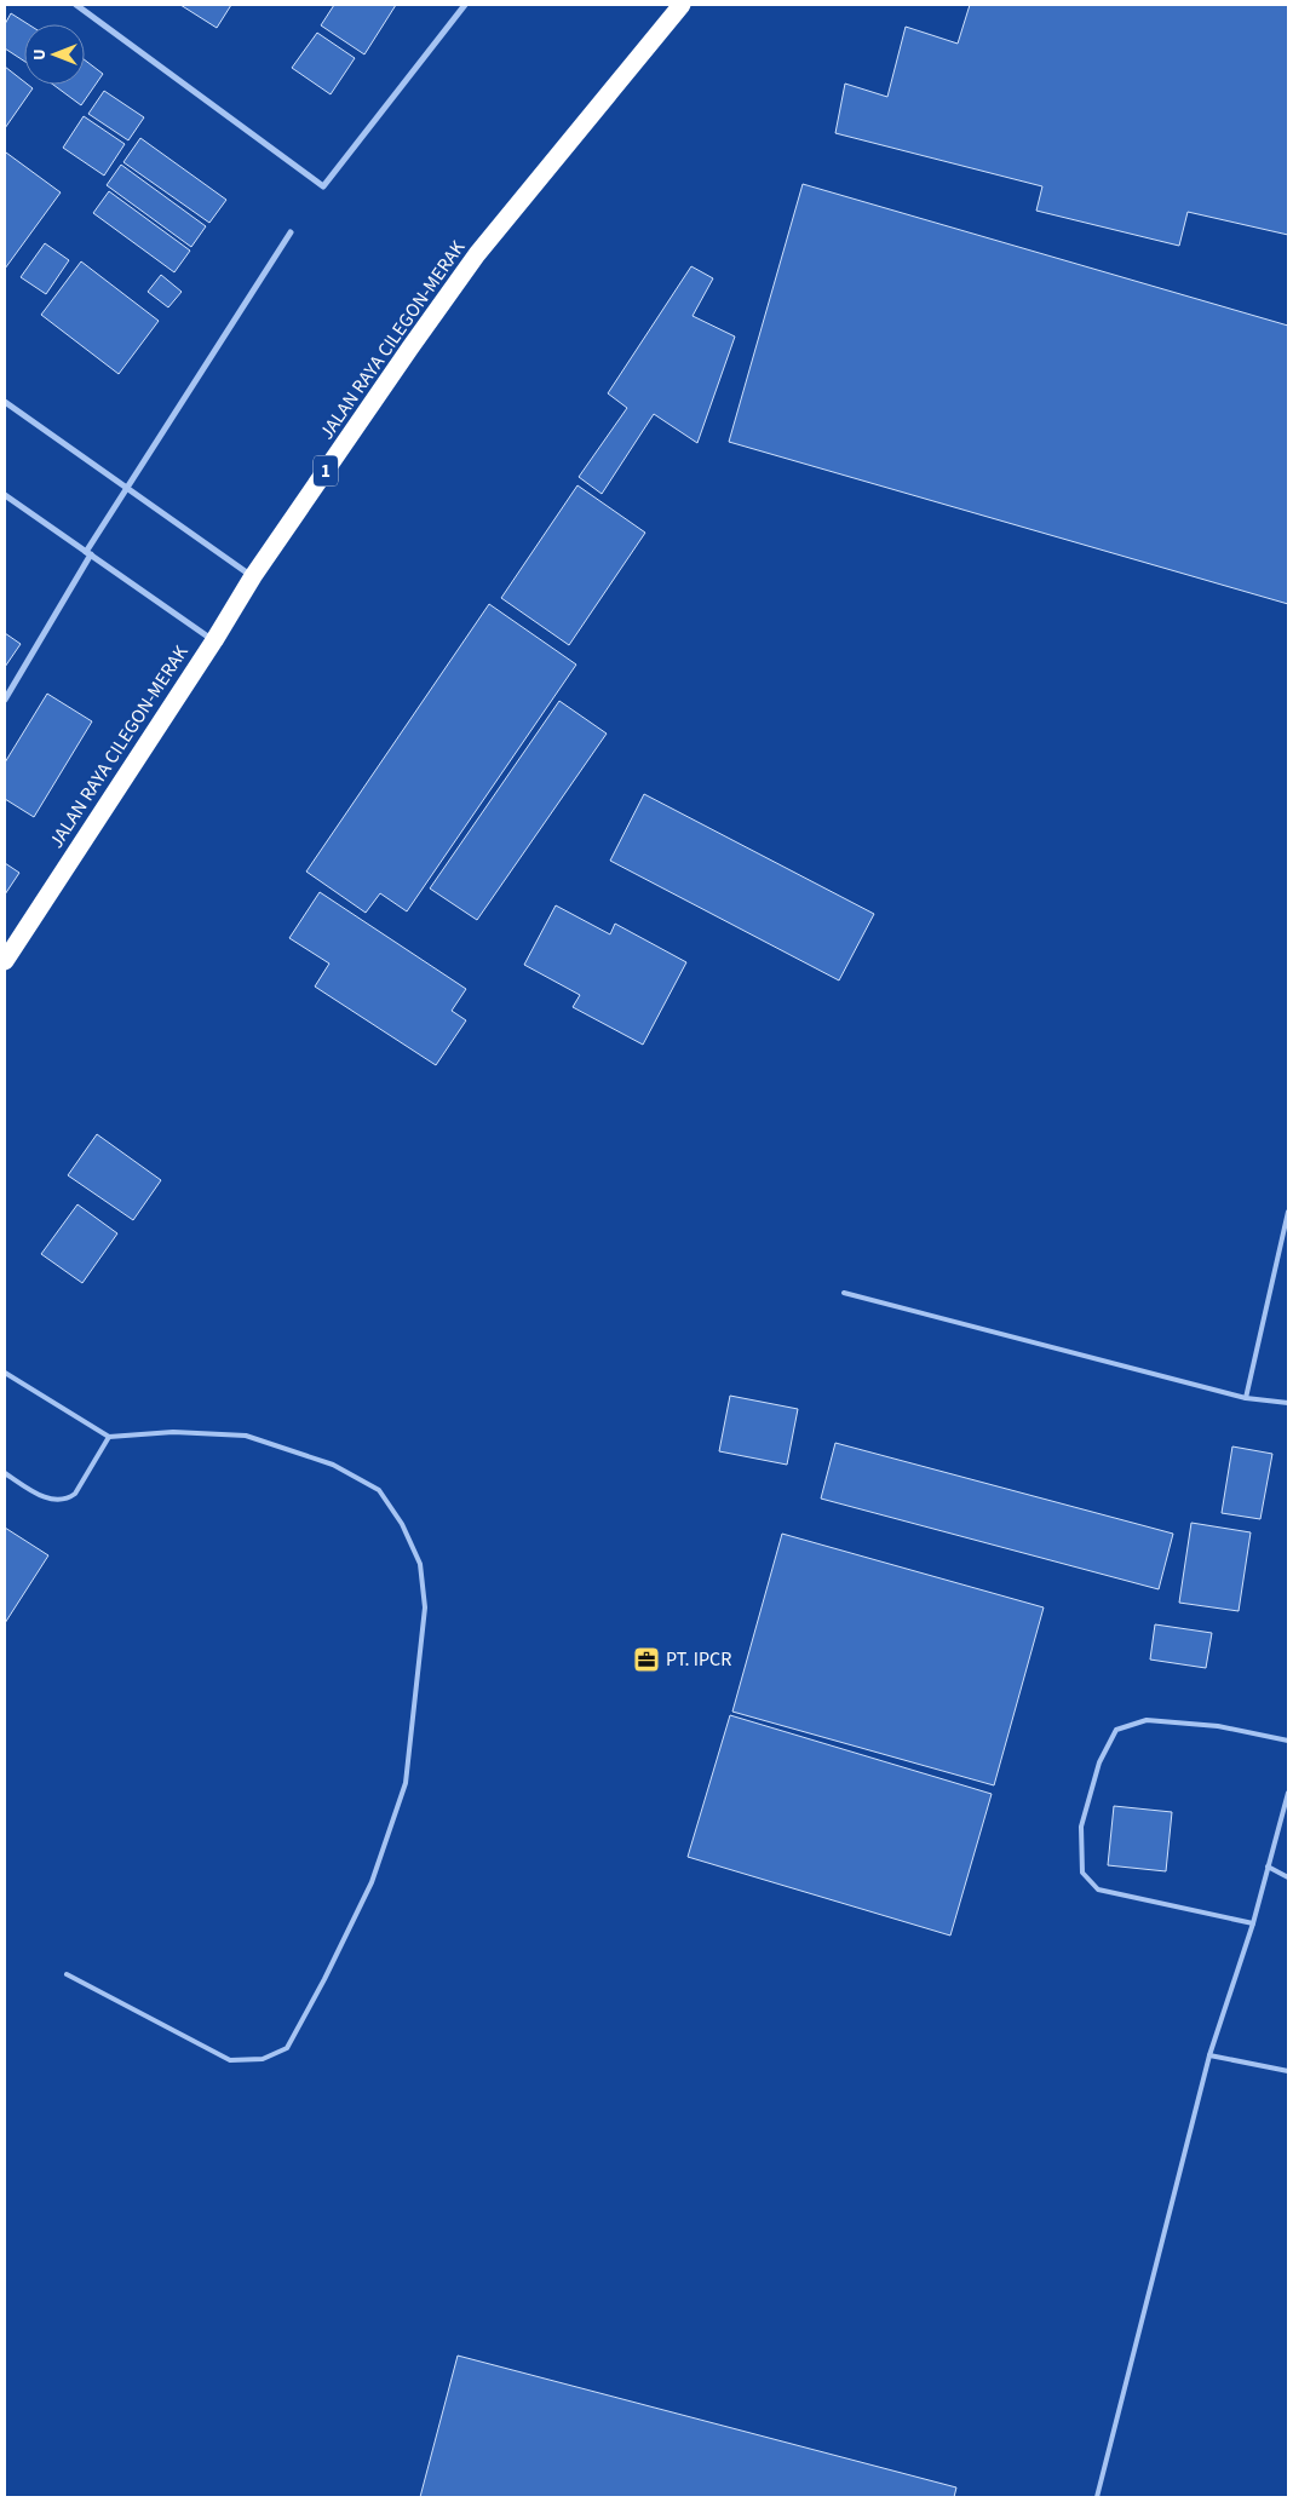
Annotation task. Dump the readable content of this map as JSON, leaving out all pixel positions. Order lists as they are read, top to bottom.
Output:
{
  "streets": {
    "highway": ["JALAN RAYA CILEGON-MERAK", "1"]
  },
  "places": {
    "office": ["PT. IPCR"]
  },
  "north": "left"
}
